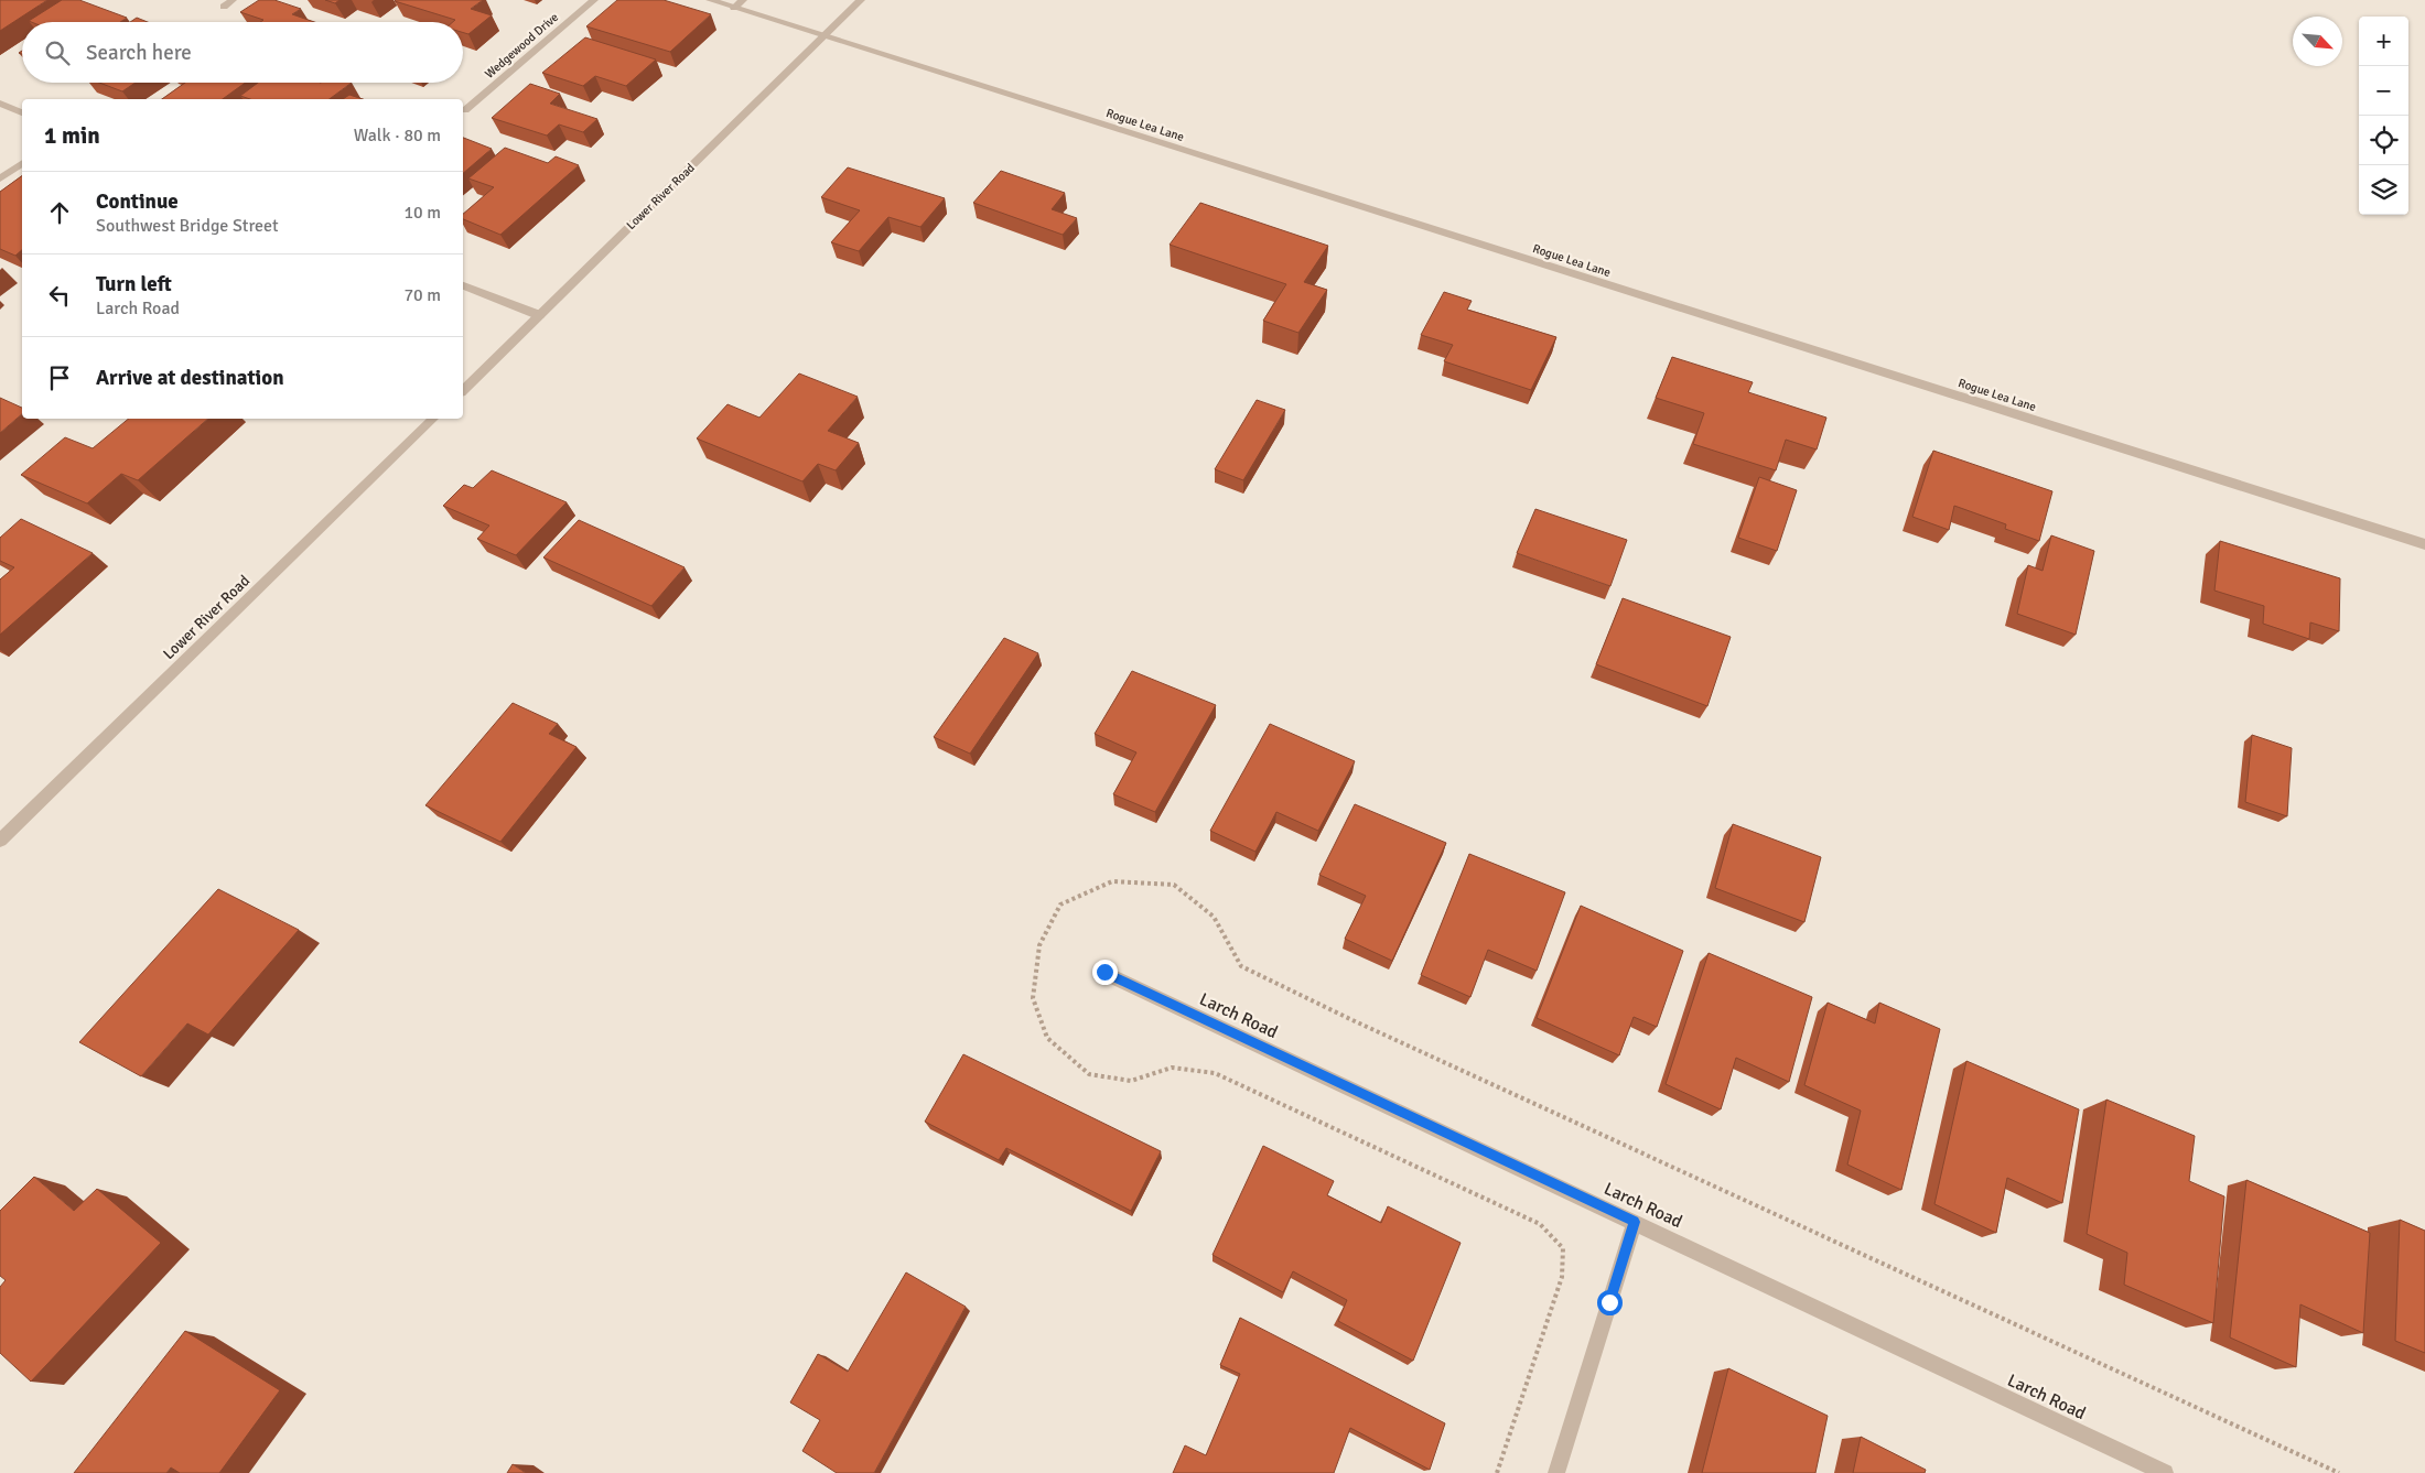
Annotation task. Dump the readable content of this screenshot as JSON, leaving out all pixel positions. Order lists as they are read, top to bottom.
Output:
{
  "streets": {
    "street": [
      "Wedgewood Drive",
      "Rogue Lea Lane",
      "Lower River Road",
      "Larch Road"
    ]
  },
  "crossings": [
    ["Rogue Lea Lane", "Lower River Road"]
  ],
  "north": "bottom right",
  "page": {
    "map_buttons": ["+", "−"],
    "search": "Search here",
    "heading": ["1 min", "Walk · 80 m"],
    "list": [
      ["Continue", "Southwest Bridge Street", "10 m"],
      ["Turn left", "Larch Road", "70 m"],
      "Arrive at destination"
    ]
  }
}
